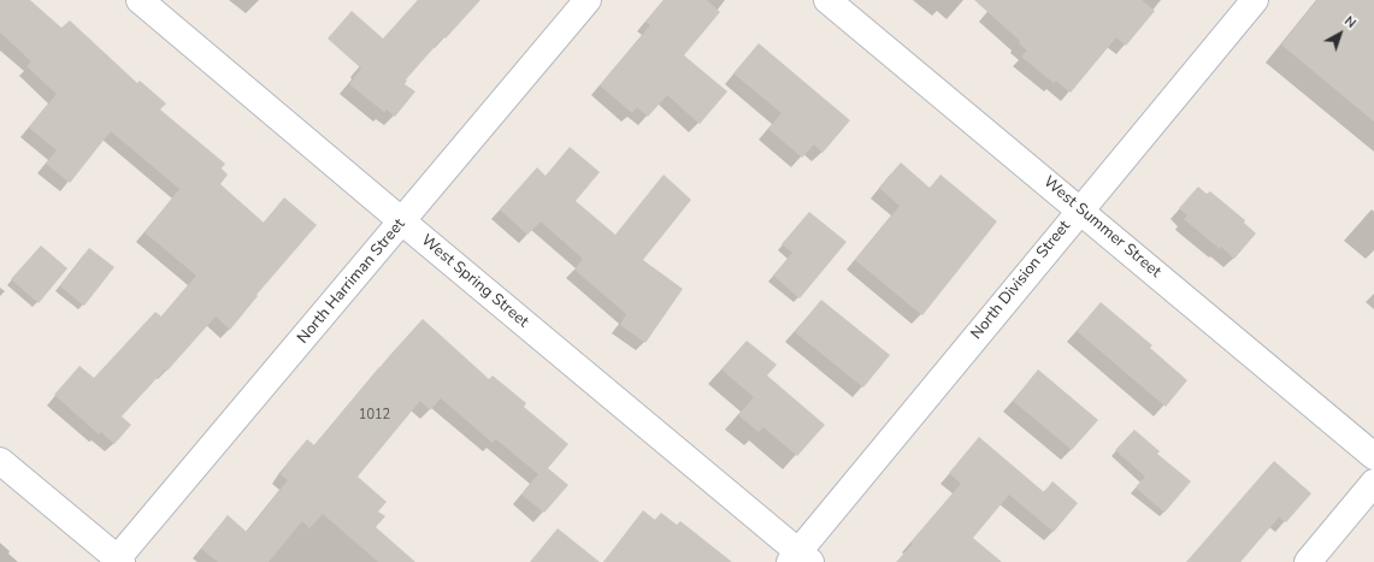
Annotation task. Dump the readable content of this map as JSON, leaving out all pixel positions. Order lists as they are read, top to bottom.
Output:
{
  "streets": {
    "street": [
      "West Summer Street",
      "North Division Street",
      "North Harriman Street",
      "West Spring Street"
    ]
  },
  "crossings": [
    ["West Summer Street", "North Division Street"],
    ["North Division Street", "West Spring Street"],
    ["North Harriman Street", "West Spring Street"]
  ],
  "house_numbers": ["1012"],
  "north": "top right"
}
